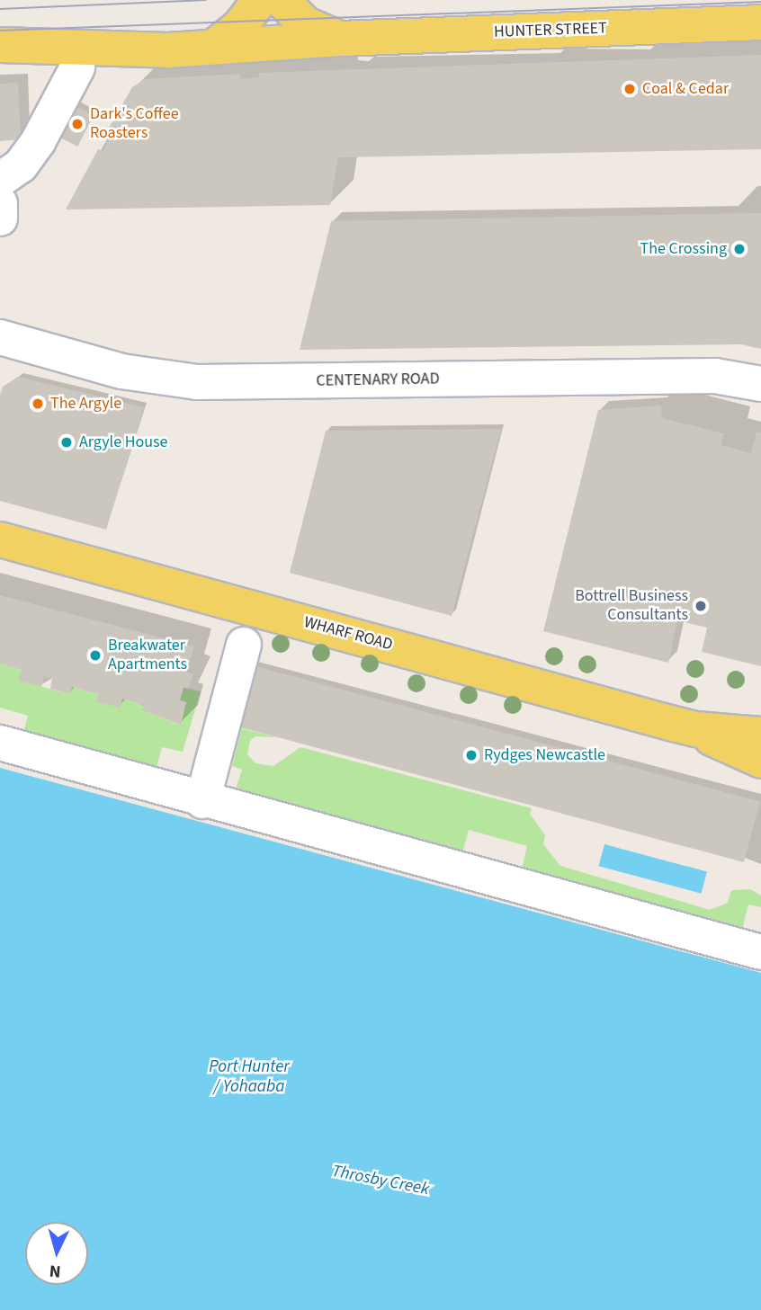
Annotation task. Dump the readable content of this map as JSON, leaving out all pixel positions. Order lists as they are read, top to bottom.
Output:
{
  "streets": {
    "main road": ["HUNTER STREET", "WHARF ROAD"],
    "street": ["CENTENARY ROAD"]
  },
  "water": ["Port Hunter / Yohaaba", "Throsby Creek"],
  "places": [
    "Coal & Cedar",
    "Dark's Coffee Roasters",
    "The Crossing",
    "The Argyle",
    "Argyle House",
    "Bottrell Business Consultants",
    "Breakwater Apartments",
    "Rydges Newcastle"
  ],
  "north": "bottom"
}
